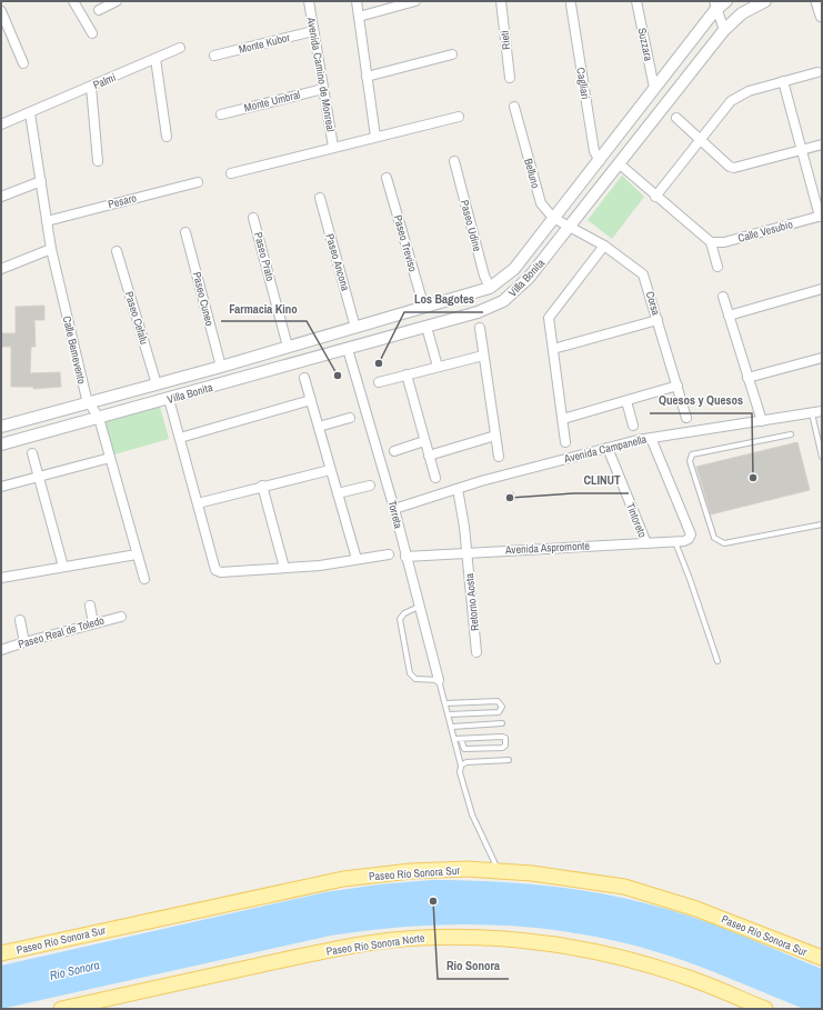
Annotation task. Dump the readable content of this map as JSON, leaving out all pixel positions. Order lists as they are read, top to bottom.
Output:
{
  "streets": {
    "main road": ["Paseo Río Sonora Sur", "Paseo Río Sonora Norte"],
    "street": [
      "Rieti",
      "Monte Kubor",
      "Suzzara",
      "Avenida Camino de Monreal",
      "Palmi",
      "Cagliari",
      "Monte Umbral",
      "Belluno",
      "Pesaro",
      "Paseo Udine",
      "Calle Vesubio",
      "Paseo Treviso",
      "Paseo Prato",
      "Paseo Ancona",
      "Villa Bonita",
      "Paseo Cuneo",
      "Corsa",
      "Paseo Cefalu",
      "Calle Bemevento",
      "Avenida Campanella",
      "Torreta",
      "Tintoreto",
      "Avenida Aspromonte",
      "Retorno Aosta",
      "Paseo Real de Toledo"
    ]
  },
  "crossings": [
    ["Monte Kubor", "Avenida Camino de Monreal"],
    ["Suzzara", "Villa Bonita"],
    ["Avenida Camino de Monreal", "Monte Umbral"],
    ["Palmi", "Calle Bemevento"],
    ["Cagliari", "Villa Bonita"],
    ["Belluno", "Villa Bonita"],
    ["Belluno", "Corsa"],
    ["Pesaro", "Calle Bemevento"],
    ["Paseo Udine", "Villa Bonita"],
    ["Paseo Treviso", "Villa Bonita"],
    ["Paseo Prato", "Villa Bonita"],
    ["Paseo Ancona", "Villa Bonita"],
    ["Villa Bonita", "Paseo Cuneo"],
    ["Villa Bonita", "Corsa"],
    ["Villa Bonita", "Paseo Cefalu"],
    ["Villa Bonita", "Calle Bemevento"],
    ["Villa Bonita", "Torreta"],
    ["Avenida Campanella", "Torreta"],
    ["Avenida Campanella", "Tintoreto"],
    ["Avenida Campanella", "Avenida Aspromonte"],
    ["Avenida Campanella", "Retorno Aosta"],
    ["Torreta", "Avenida Aspromonte"],
    ["Tintoreto", "Avenida Aspromonte"],
    ["Avenida Aspromonte", "Retorno Aosta"]
  ],
  "water": ["Rio Sonora"],
  "places": [
    "Los Bagotes",
    "Farmacia Kino",
    "Quesos y Quesos",
    "CLINUT",
    "Rio Sonora"
  ]
}
